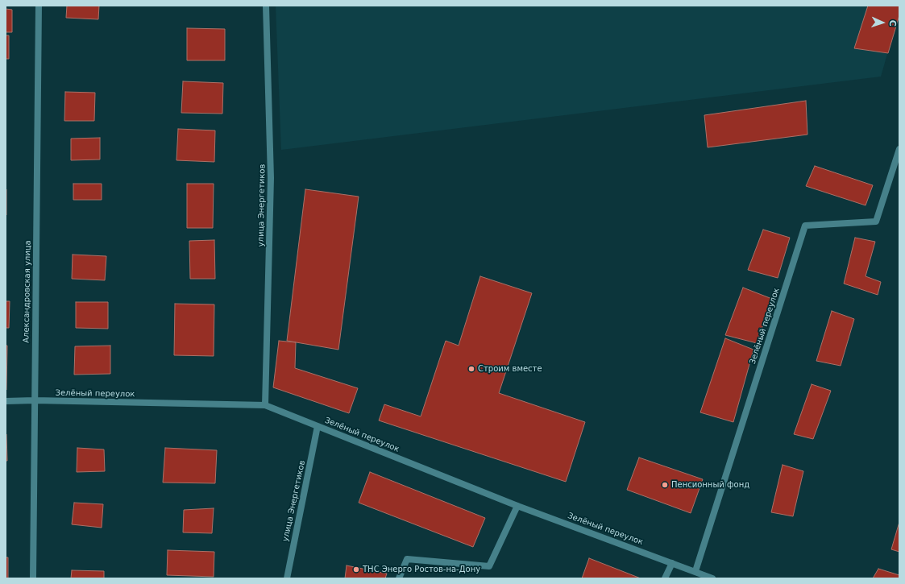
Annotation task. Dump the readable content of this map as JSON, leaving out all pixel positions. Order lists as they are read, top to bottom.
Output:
{
  "streets": {
    "street": ["улица Энергетиков", "Александровская улица", "Зелёный переулок"]
  },
  "crossings": [
    ["улица Энергетиков", "Зелёный переулок"],
    ["Александровская улица", "Зелёный переулок"]
  ],
  "places": ["Строим вместе", "Пенсионный фонд", "ТНС Энерго Ростов-на-Дону"],
  "north": "right"
}
